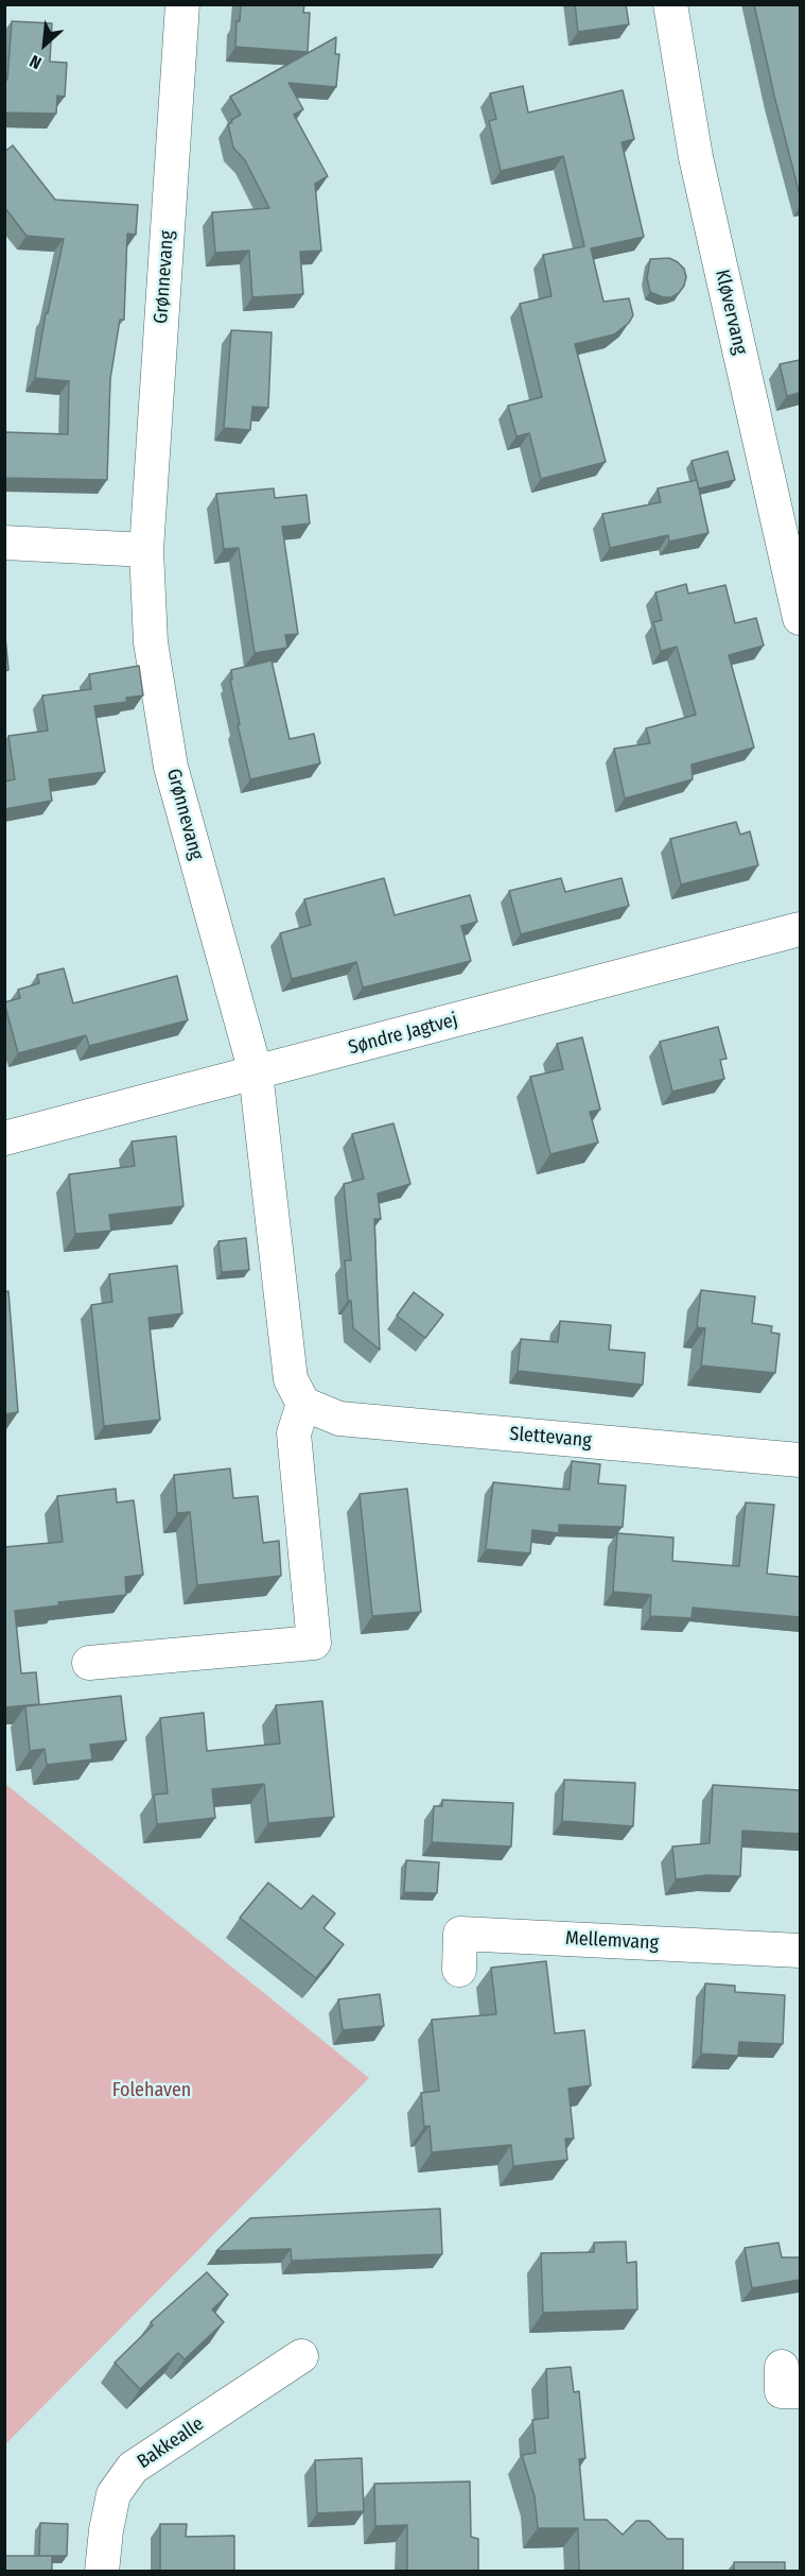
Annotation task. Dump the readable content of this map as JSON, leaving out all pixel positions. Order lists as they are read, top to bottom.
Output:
{
  "streets": {
    "street": [
      "Grønnevang",
      "Kløvervang",
      "Søndre Jagtvej",
      "Slettevang",
      "Mellemvang",
      "Bakkealle"
    ]
  },
  "crossings": [
    ["Grønnevang", "Søndre Jagtvej"]
  ],
  "parks": ["Folehaven"],
  "north": "bottom left"
}
